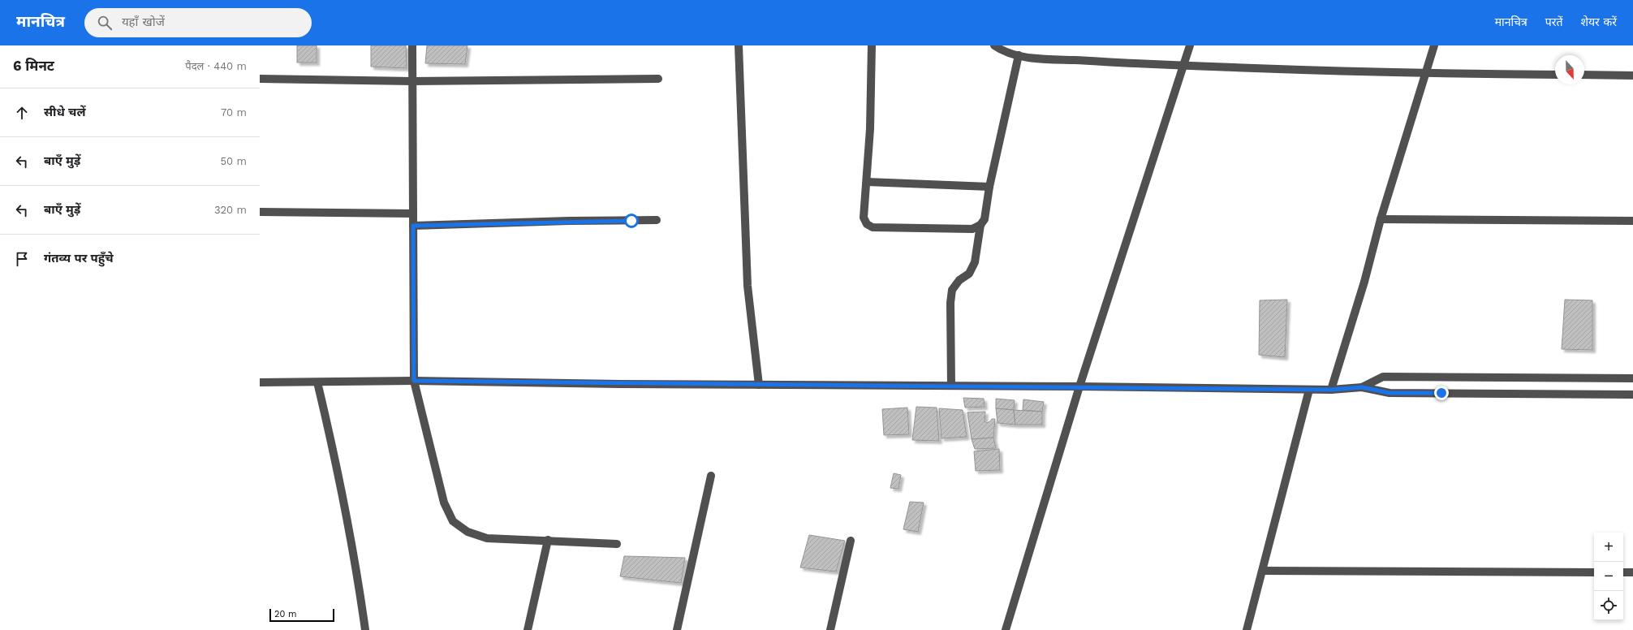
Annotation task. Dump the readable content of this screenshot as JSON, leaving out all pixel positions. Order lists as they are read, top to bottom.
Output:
{
  "scale_bar": "20 m",
  "north": "bottom",
  "page": {
    "header": "मानचित्र",
    "search": "यहाँ खोजें",
    "nav": ["मानचित्र", "परतें", "शेयर करें"],
    "heading": ["6 मिनट", "पैदल · 440 m"],
    "list": [
      ["सीधे चलें", "70 m"],
      ["बाएँ मुड़ें", "50 m"],
      ["बाएँ मुड़ें", "320 m"],
      "गंतव्य पर पहुँचे"
    ],
    "map_buttons": ["+", "−"],
    "scale": "20 m"
  }
}
